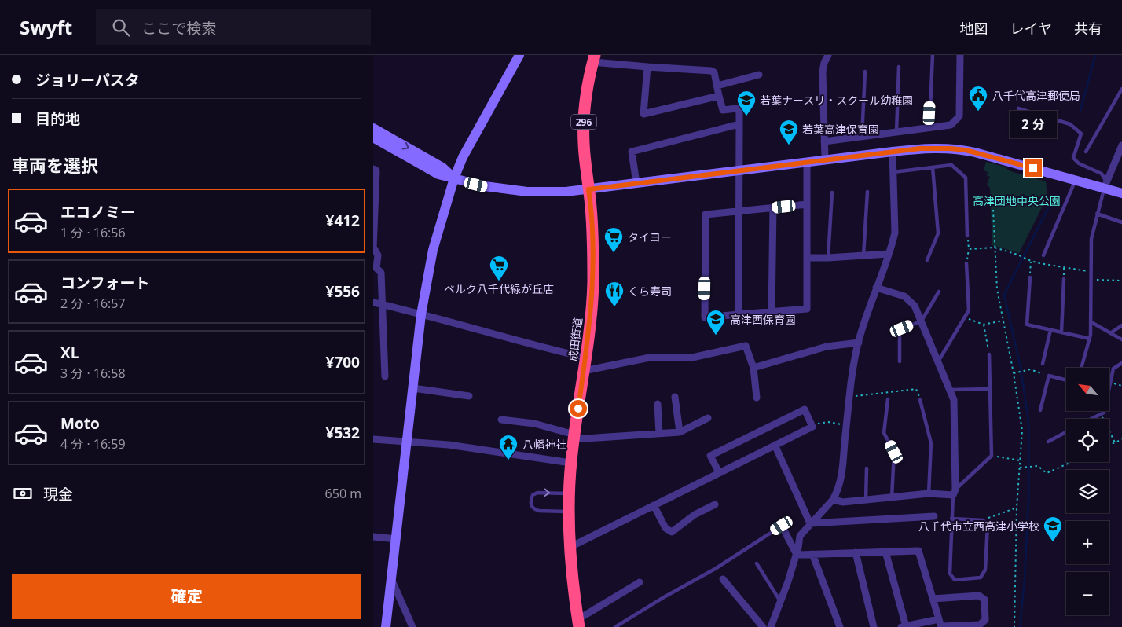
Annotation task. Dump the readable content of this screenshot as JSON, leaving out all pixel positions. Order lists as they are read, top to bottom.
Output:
{
  "streets": {
    "highway": ["296", "成田街道"]
  },
  "parks": ["高津団地中央公園"],
  "places": {
    "public building": ["八千代高津郵便局"],
    "school or university": [
      "若葉ナースリ・スクール幼稚園",
      "若葉高津保育園",
      "高津西保育園",
      "八千代市立西高津小学校"
    ],
    "supermarket": ["タイヨー", "ベルク八千代緑が丘店"],
    "restaurant": ["くら寿司"],
    "temple": ["八幡神社"]
  },
  "north": "top left",
  "page": {
    "header": "Swyft",
    "search": "ここで検索",
    "nav": ["地図", "レイヤ", "共有"],
    "banner": ["ジョリーパスタ", "目的地"],
    "bubble": "2 分",
    "heading": "車両を選択",
    "list": [
      {
        "name": "エコノミー",
        "note": "1 分 · 16:56",
        "value": "¥412"
      },
      {
        "name": "コンフォート",
        "note": "2 分 · 16:57",
        "value": "¥556"
      },
      {
        "name": "XL",
        "note": "3 分 · 16:58",
        "value": "¥700"
      },
      {
        "name": "Moto",
        "note": "4 分 · 16:59",
        "value": "¥532"
      }
    ],
    "map_buttons": ["+", "−"],
    "pay": ["現金", "650 m"],
    "buttons": "確定"
  }
}
